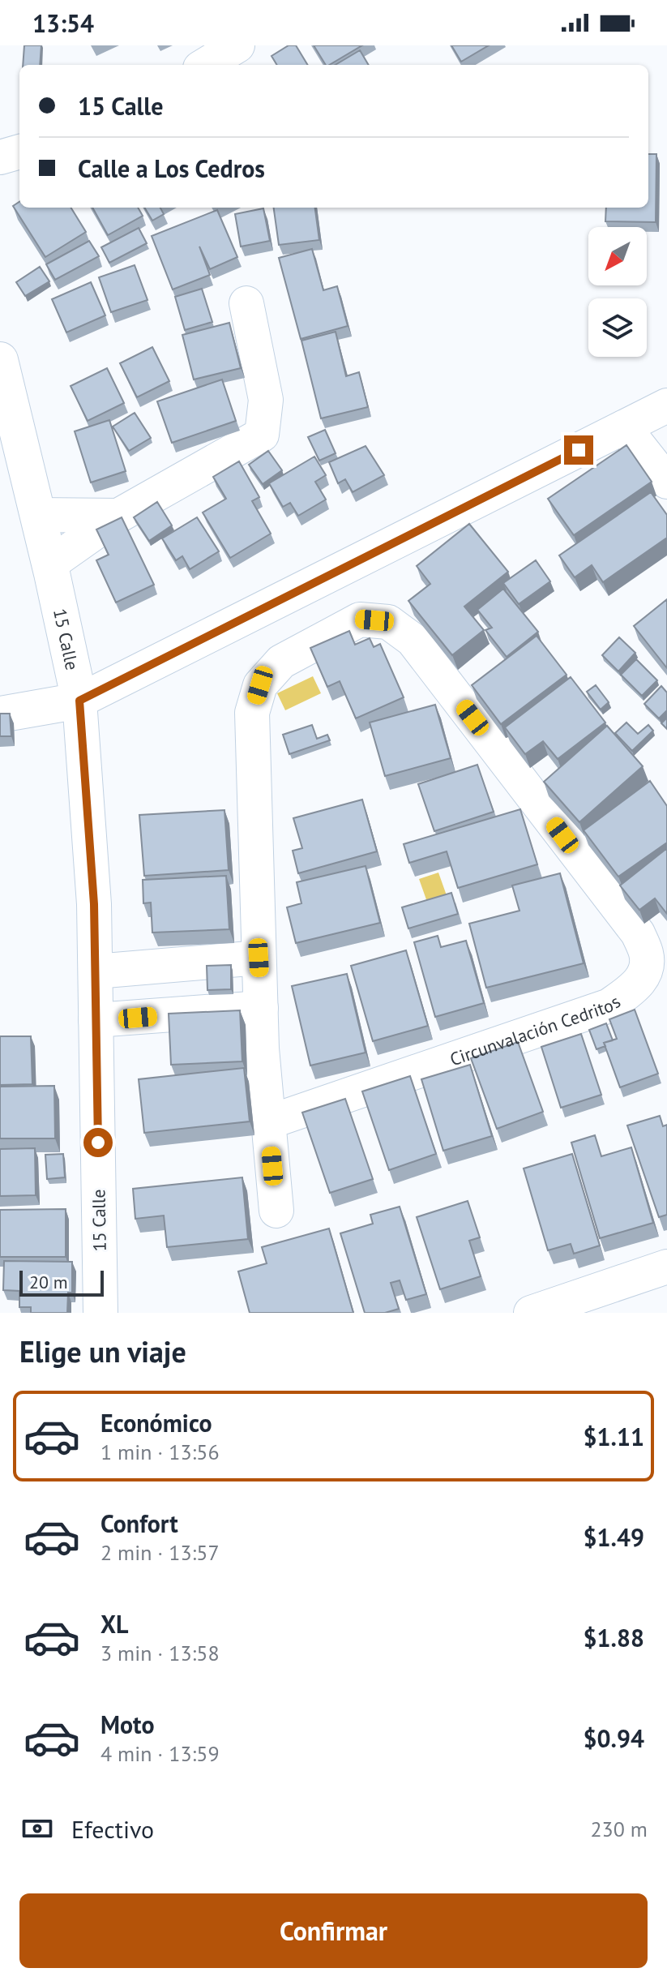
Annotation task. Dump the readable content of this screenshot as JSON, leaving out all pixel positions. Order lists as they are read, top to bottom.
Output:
{
  "streets": {
    "street": ["15 Calle", "Circunvalación Cedritos"]
  },
  "scale_bar": "20 m",
  "north": "bottom left",
  "page": {
    "status": "13:54",
    "banner": ["15 Calle", "Calle a Los Cedros"],
    "scale": "20 m",
    "heading": "Elige un viaje",
    "list": [
      {
        "name": "Económico",
        "note": "1 min · 13:56",
        "value": "$1.11"
      },
      {
        "name": "Confort",
        "note": "2 min · 13:57",
        "value": "$1.49"
      },
      {
        "name": "XL",
        "note": "3 min · 13:58",
        "value": "$1.88"
      },
      {
        "name": "Moto",
        "note": "4 min · 13:59",
        "value": "$0.94"
      }
    ],
    "pay": ["Efectivo", "230 m"],
    "buttons": "Confirmar"
  }
}
